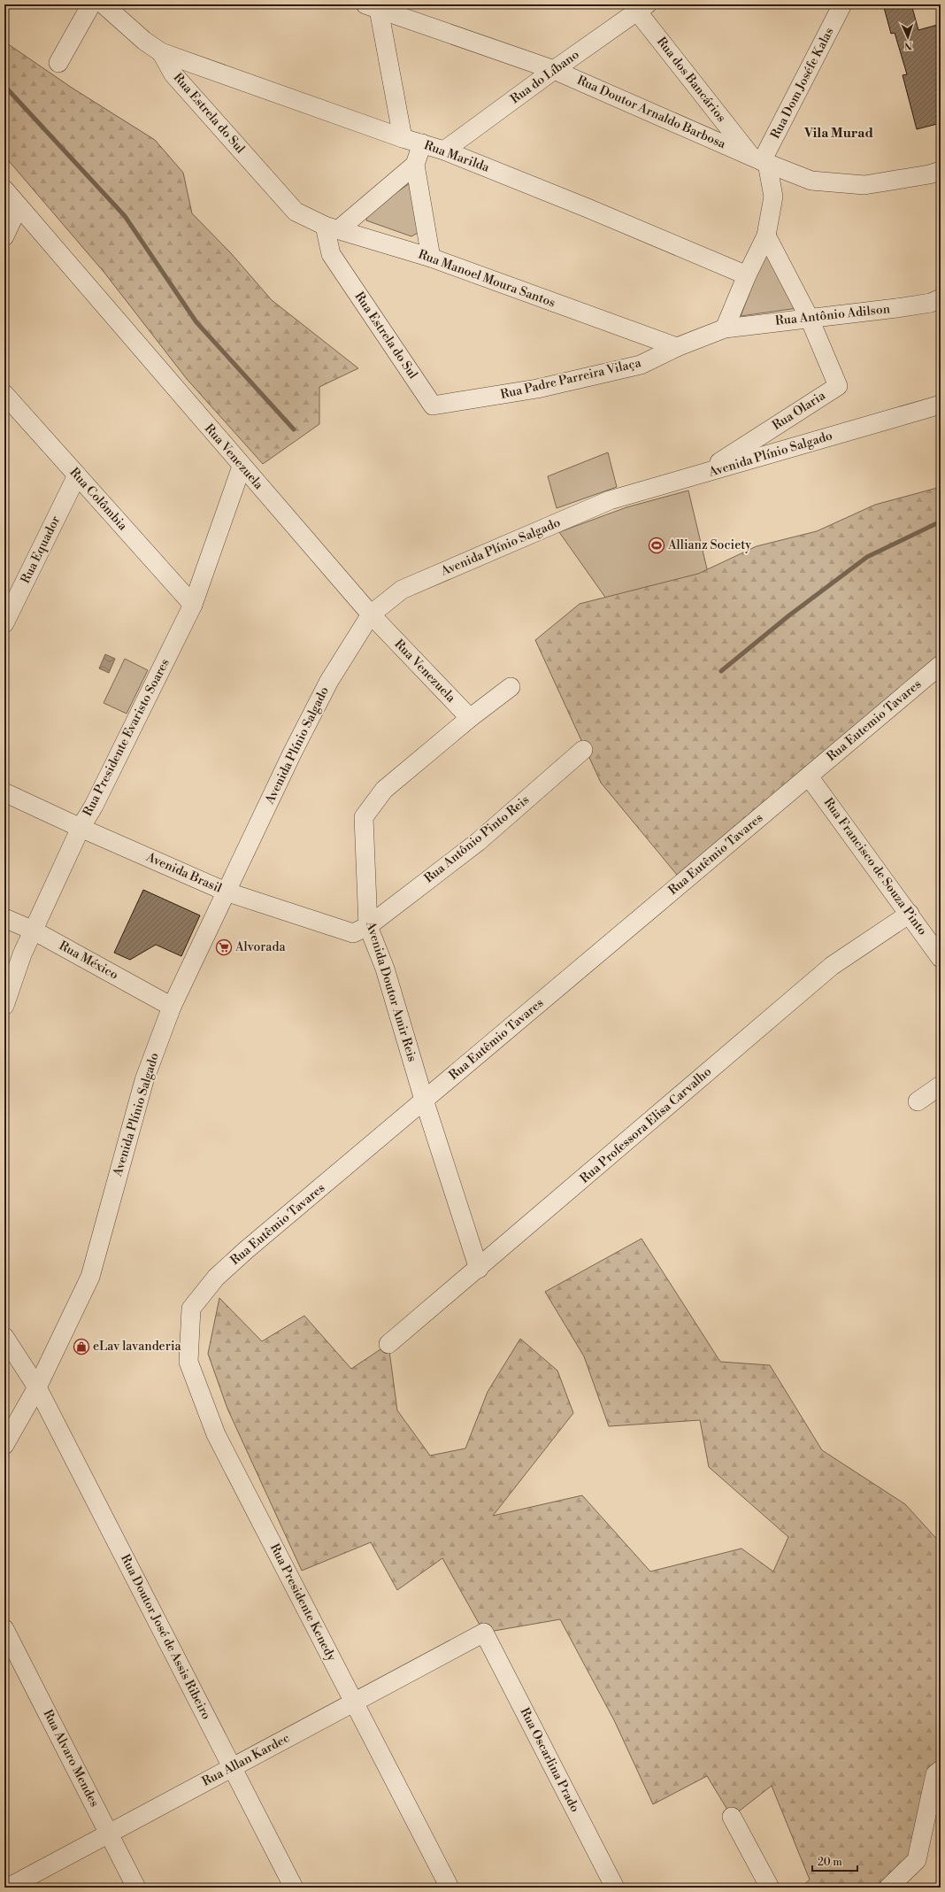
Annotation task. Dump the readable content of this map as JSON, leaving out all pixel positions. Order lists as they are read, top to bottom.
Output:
{
  "streets": {
    "street": [
      "Rua do Líbano",
      "Rua dos Bancários",
      "Rua Dom Joséfe Kalas",
      "Rua Doutor Arnaldo Barbosa",
      "Rua Estrela do Sul",
      "Rua Marilda",
      "Rua Manoel Moura Santos",
      "Rua Antônio Adilson",
      "Rua Padre Parreira Vilaça",
      "Rua Olaria",
      "Avenida Plínio Salgado",
      "Rua Venezuela",
      "Rua Colômbia",
      "Rua Equador",
      "Rua Eutemio Tavares",
      "Rua Presidente Evaristo Soares",
      "Rua Antônio Pinto Reis",
      "Rua Eutêmio Tavares",
      "Rua Francisco de Souza Pinto",
      "Avenida Brasil",
      "Rua México",
      "Avenida Doutor Amir Reis",
      "Rua Professora Elisa Carvalho",
      "Rua Presidente Kenedy",
      "Rua Doutor José de Assis Ribeiro",
      "Rua Alvaro Mendes",
      "Rua Allan Kardec",
      "Rua Oscarlina Prado"
    ]
  },
  "crossings": [
    ["Rua do Líbano", "Rua dos Bancários"],
    ["Rua do Líbano", "Rua Doutor Arnaldo Barbosa"],
    ["Rua do Líbano", "Rua Marilda"],
    ["Rua dos Bancários", "Rua Dom Joséfe Kalas"],
    ["Rua dos Bancários", "Rua Doutor Arnaldo Barbosa"],
    ["Rua Dom Joséfe Kalas", "Rua Doutor Arnaldo Barbosa"],
    ["Rua Estrela do Sul", "Rua Marilda"],
    ["Rua Estrela do Sul", "Rua Manoel Moura Santos"],
    ["Rua Estrela do Sul", "Rua Padre Parreira Vilaça"],
    ["Rua Manoel Moura Santos", "Rua Padre Parreira Vilaça"],
    ["Rua Antônio Adilson", "Rua Padre Parreira Vilaça"],
    ["Rua Antônio Adilson", "Rua Olaria"],
    ["Rua Olaria", "Avenida Plínio Salgado"],
    ["Avenida Plínio Salgado", "Rua Venezuela"],
    ["Avenida Plínio Salgado", "Avenida Brasil"],
    ["Avenida Plínio Salgado", "Rua México"],
    ["Avenida Plínio Salgado", "Rua Doutor José de Assis Ribeiro"],
    ["Rua Venezuela", "Rua Presidente Evaristo Soares"],
    ["Rua Venezuela", "Avenida Doutor Amir Reis"],
    ["Rua Colômbia", "Rua Equador"],
    ["Rua Colômbia", "Rua Presidente Evaristo Soares"],
    ["Rua Eutemio Tavares", "Rua Eutêmio Tavares"],
    ["Rua Eutemio Tavares", "Rua Francisco de Souza Pinto"],
    ["Rua Presidente Evaristo Soares", "Avenida Brasil"],
    ["Rua Presidente Evaristo Soares", "Rua México"],
    ["Rua Antônio Pinto Reis", "Avenida Brasil"],
    ["Rua Antônio Pinto Reis", "Avenida Doutor Amir Reis"],
    ["Rua Eutêmio Tavares", "Rua Francisco de Souza Pinto"],
    ["Rua Eutêmio Tavares", "Avenida Doutor Amir Reis"],
    ["Rua Eutêmio Tavares", "Rua Presidente Kenedy"],
    ["Rua Francisco de Souza Pinto", "Rua Professora Elisa Carvalho"],
    ["Avenida Brasil", "Avenida Doutor Amir Reis"],
    ["Avenida Doutor Amir Reis", "Rua Professora Elisa Carvalho"],
    ["Rua Presidente Kenedy", "Rua Allan Kardec"],
    ["Rua Doutor José de Assis Ribeiro", "Rua Allan Kardec"],
    ["Rua Alvaro Mendes", "Rua Allan Kardec"],
    ["Rua Allan Kardec", "Rua Oscarlina Prado"]
  ],
  "districts": ["Vila Murad"],
  "places": {
    "sports": ["Allianz Society"],
    "supermarket": ["Alvorada"],
    "shop": ["eLav lavanderia"]
  },
  "scale_bar": "20 m",
  "north": "bottom"
}
